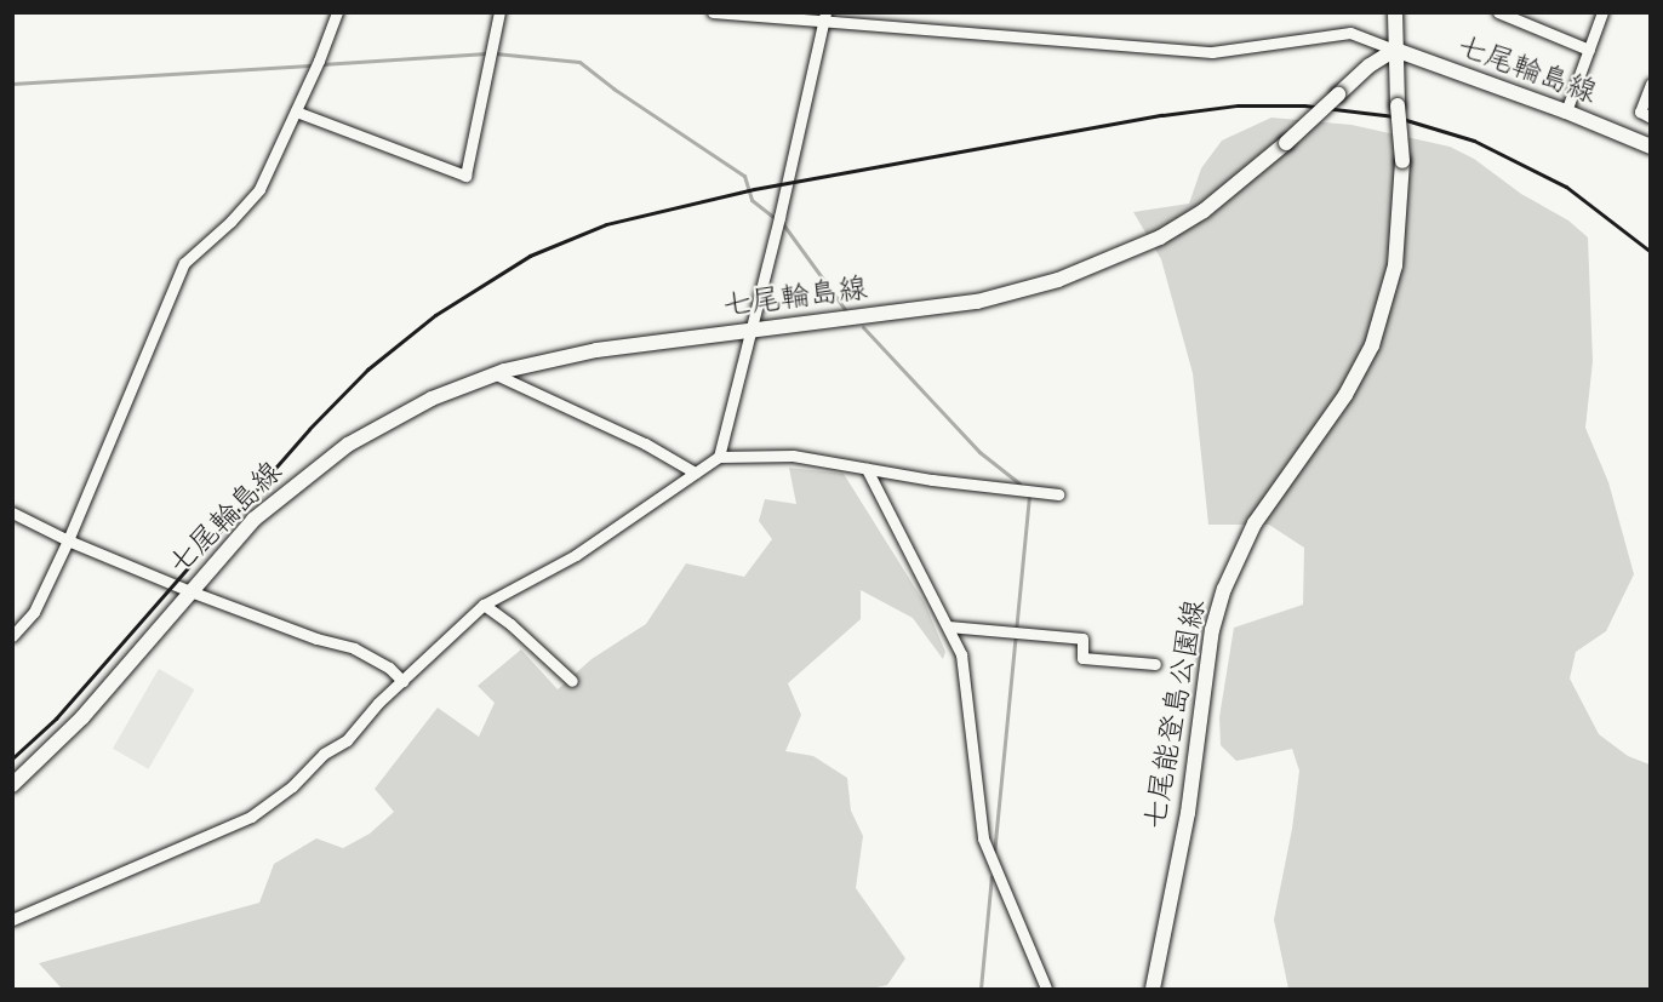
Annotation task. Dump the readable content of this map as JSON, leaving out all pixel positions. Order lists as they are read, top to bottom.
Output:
{
  "streets": {
    "main road": ["七尾輪島線", "七尾能登島公園線"]
  },
  "crossings": [
    ["七尾輪島線", "七尾能登島公園線"]
  ]
}
